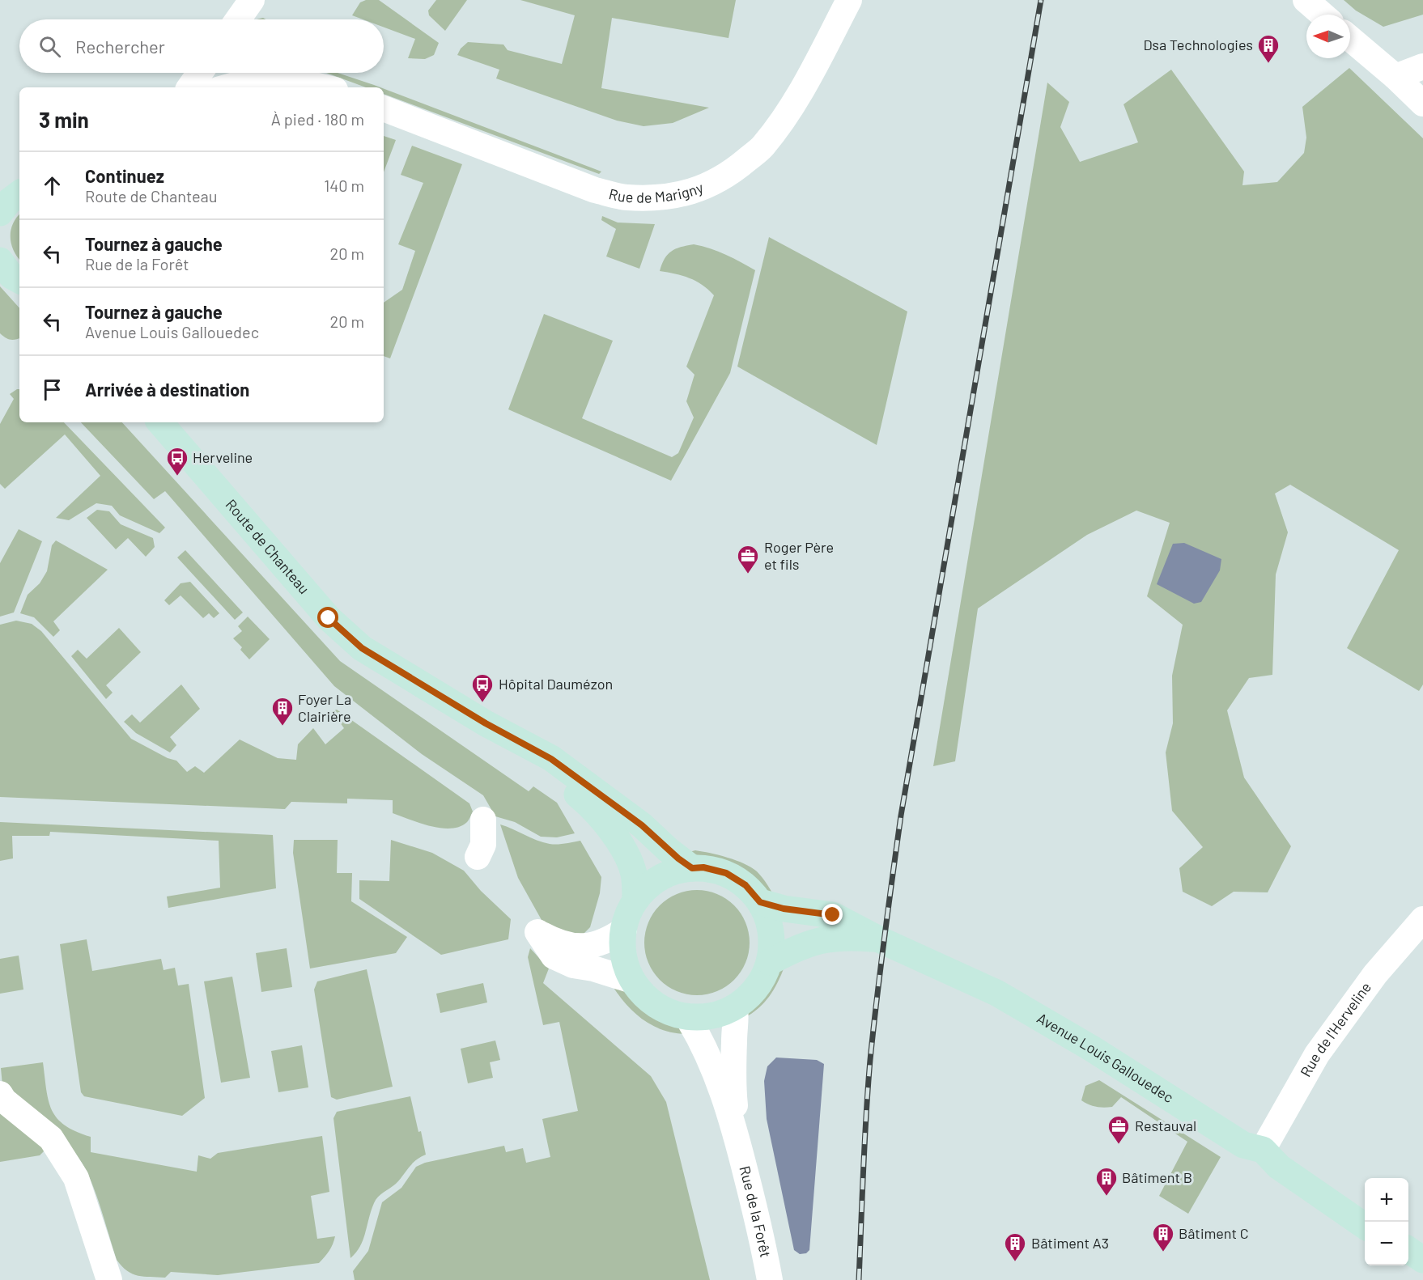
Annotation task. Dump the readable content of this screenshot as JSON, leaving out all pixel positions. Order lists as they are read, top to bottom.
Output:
{
  "streets": {
    "main road": ["Route de Chanteau", "Avenue Louis Gallouedec"],
    "street": ["Rue de Marigny", "Rue de l'Herveline", "Rue de la Forêt"]
  },
  "crossings": [
    ["Route de Chanteau", "Avenue Louis Gallouedec"],
    ["Route de Chanteau", "Rue de la Forêt"],
    ["Rue de l'Herveline", "Avenue Louis Gallouedec"],
    ["Avenue Louis Gallouedec", "Rue de la Forêt"]
  ],
  "places": {
    "building": [
      "Dsa Technologies",
      "Foyer La Clairière",
      "Bâtiment B",
      "Bâtiment C",
      "Bâtiment A3"
    ],
    "bus stop": ["Herveline", "Hôpital Daumézon"],
    "office": ["Roger Père et fils", "Restauval"]
  },
  "north": "left",
  "page": {
    "search": "Rechercher",
    "heading": ["3 min", "À pied · 180 m"],
    "list": [
      ["Continuez", "Route de Chanteau", "140 m"],
      ["Tournez à gauche", "Rue de la Forêt", "20 m"],
      ["Tournez à gauche", "Avenue Louis Gallouedec", "20 m"],
      "Arrivée à destination"
    ],
    "map_buttons": ["+", "−"]
  }
}
